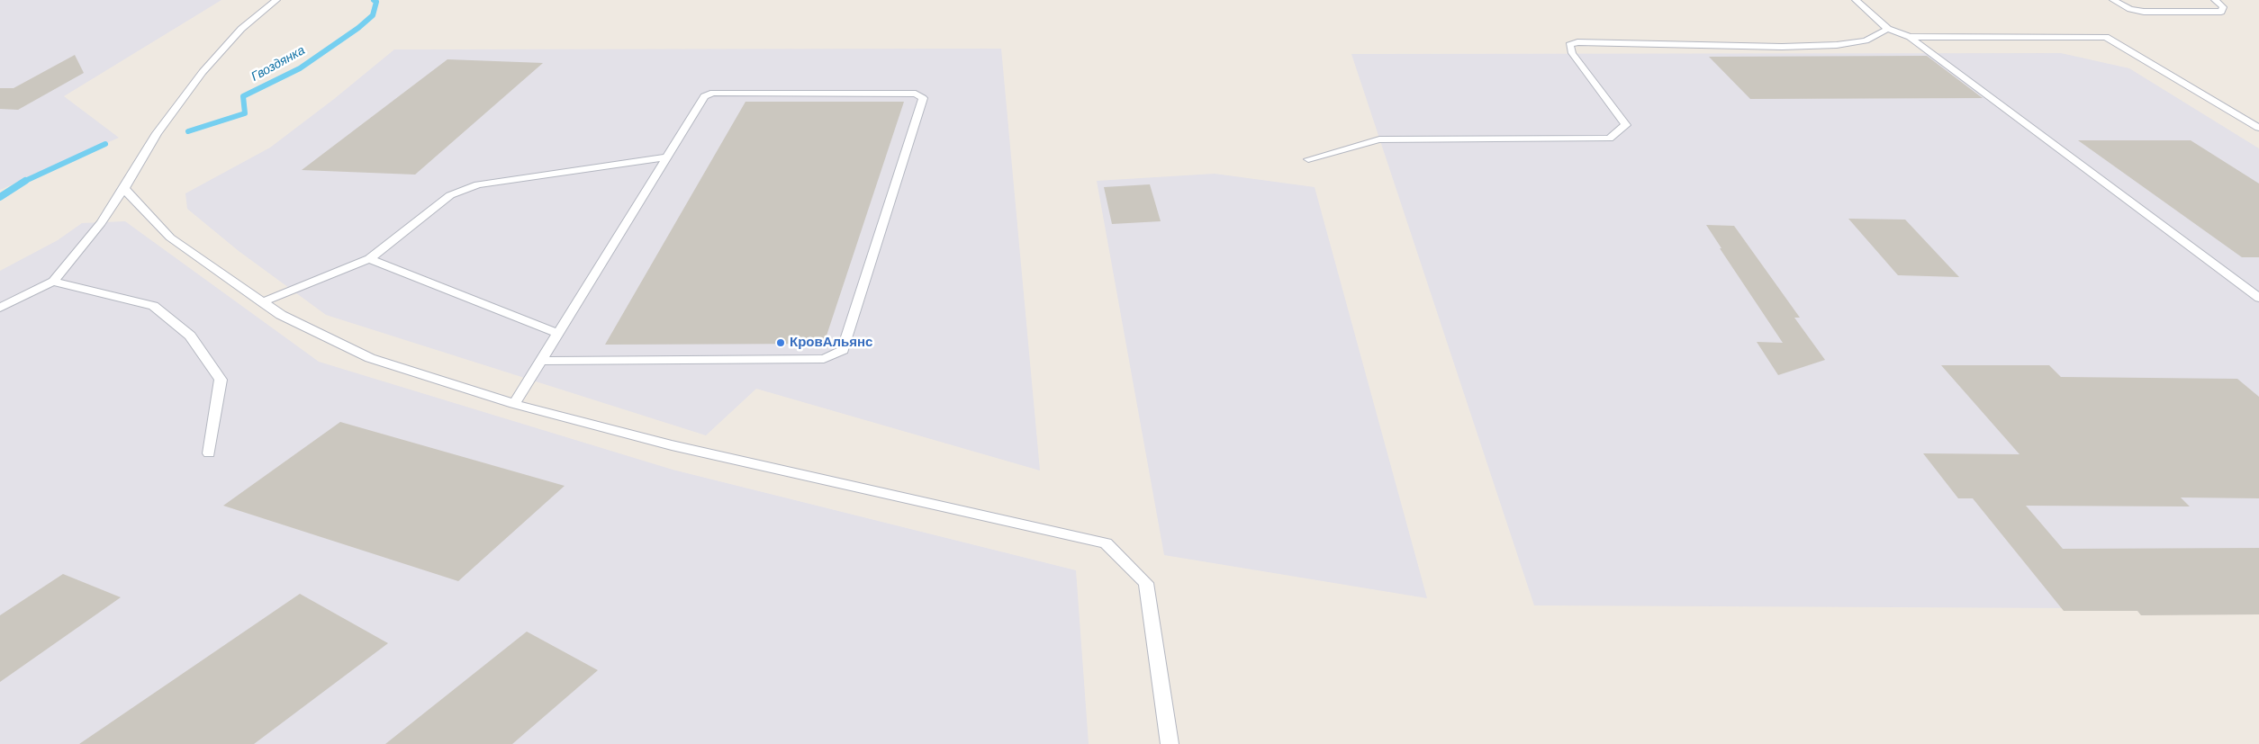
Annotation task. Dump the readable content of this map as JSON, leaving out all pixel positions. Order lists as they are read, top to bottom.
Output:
{
  "water": ["Гвоздянка"],
  "places": ["КровАльянс"]
}
